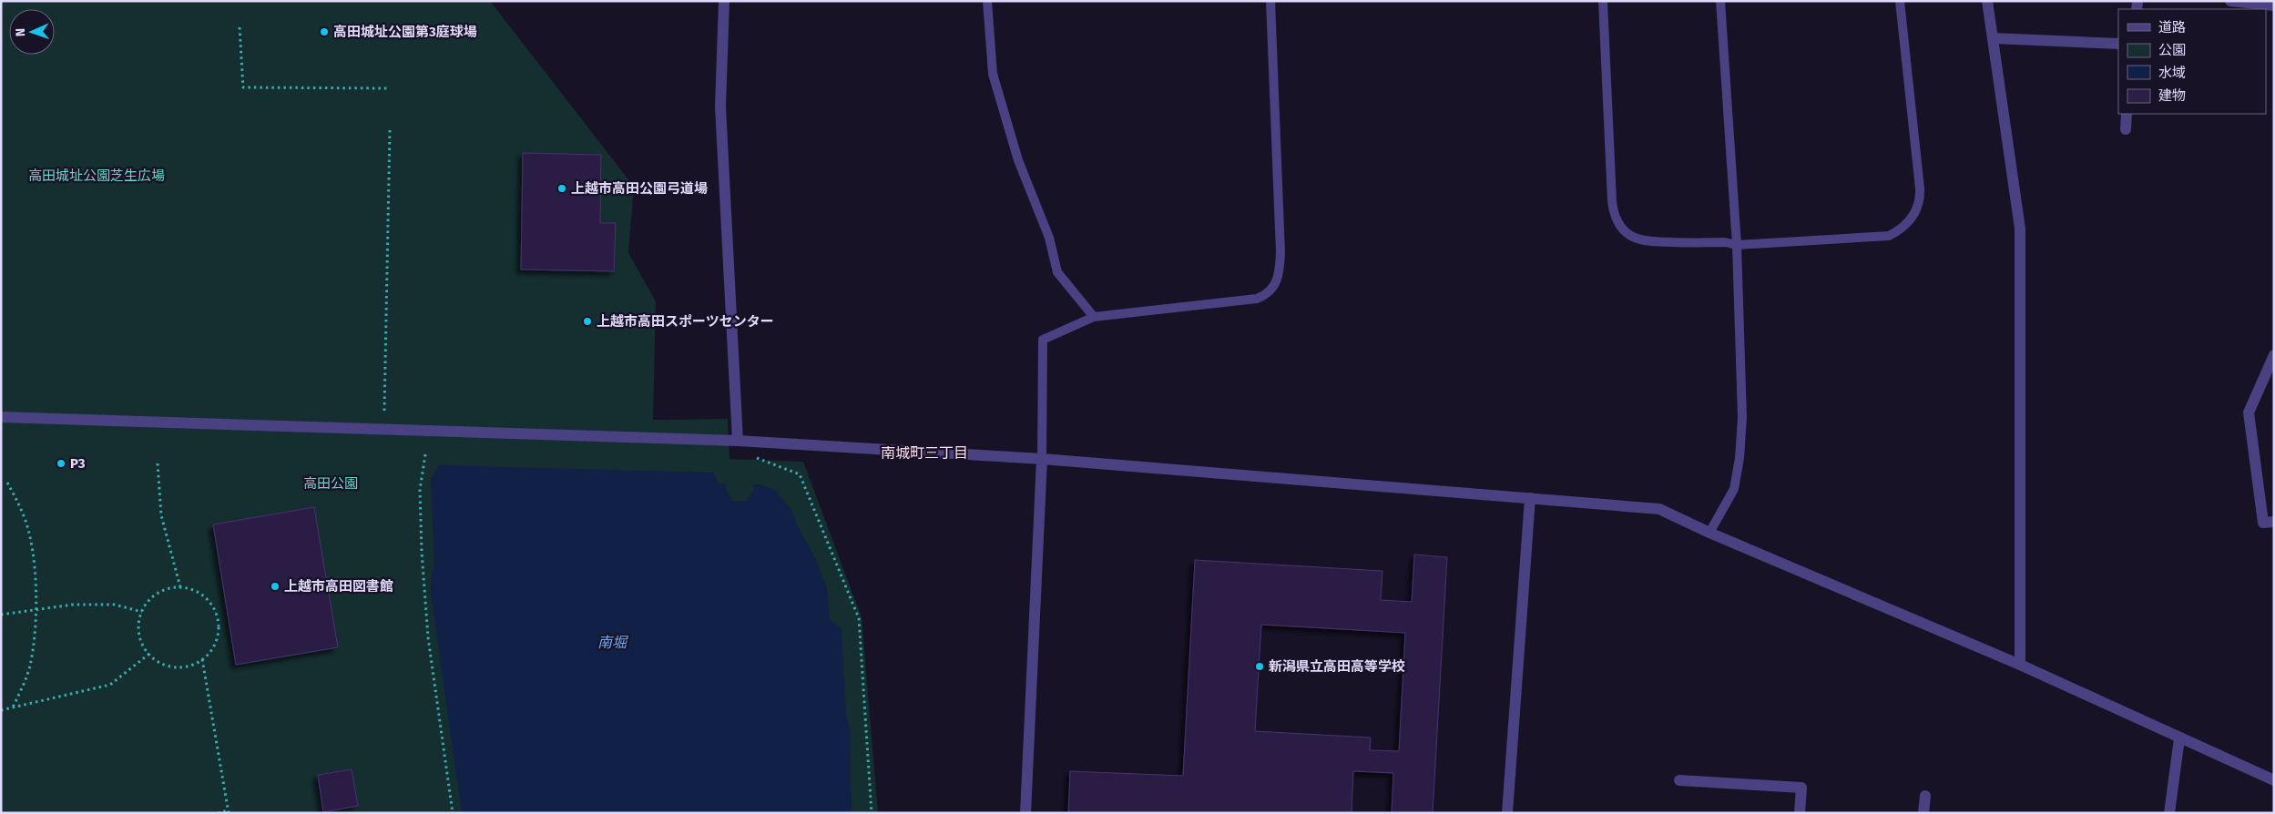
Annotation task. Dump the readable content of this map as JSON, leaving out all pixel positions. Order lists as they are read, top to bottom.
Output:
{
  "districts": ["南城町三丁目"],
  "water": ["南堀"],
  "parks": ["高田城址公園芝生広場", "高田公園"],
  "places": [
    "高田城址公園第3庭球場",
    "上越市高田公園弓道場",
    "上越市高田スポーツセンター",
    "P3",
    "上越市高田図書館",
    "新潟県立高田高等学校"
  ],
  "legend": [
    "道路",
    "公園",
    "水域",
    "建物"
  ],
  "north": "left"
}
